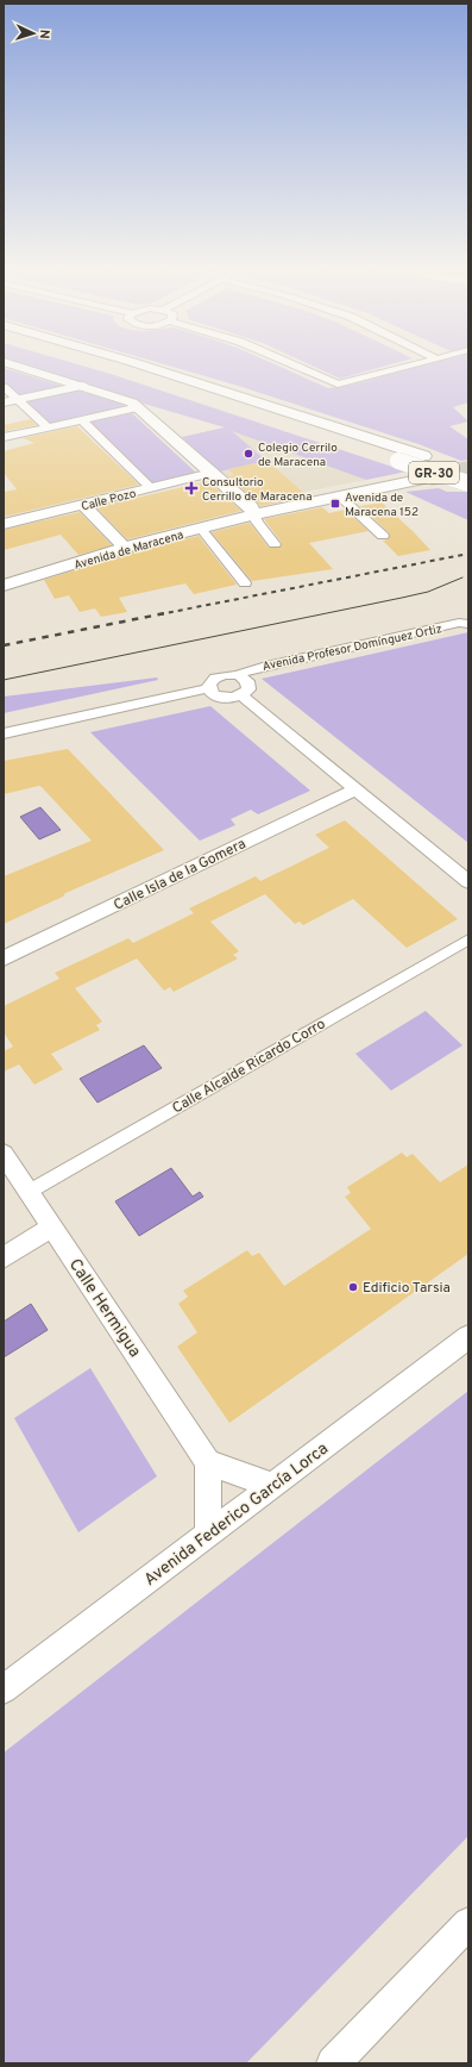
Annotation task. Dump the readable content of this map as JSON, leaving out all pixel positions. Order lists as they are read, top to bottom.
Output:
{
  "streets": {
    "main road": ["GR-30", "Avenida de Maracena"],
    "street": [
      "Calle Pozo",
      "Avenida Profesor Domínguez Ortiz",
      "Calle Isla de la Gomera",
      "Calle Alcalde Ricardo Corro",
      "Calle Hermigua",
      "Avenida Federico García Lorca"
    ]
  },
  "crossings": [
    ["Calle Alcalde Ricardo Corro", "Calle Hermigua"]
  ],
  "places": {
    "other": ["Colegio Cerrilo de Maracena", "Edificio Tarsia"],
    "health": ["Consultorio Cerrillo de Maracena"],
    "transit": ["Avenida de Maracena 152"]
  },
  "north": "right"
}
